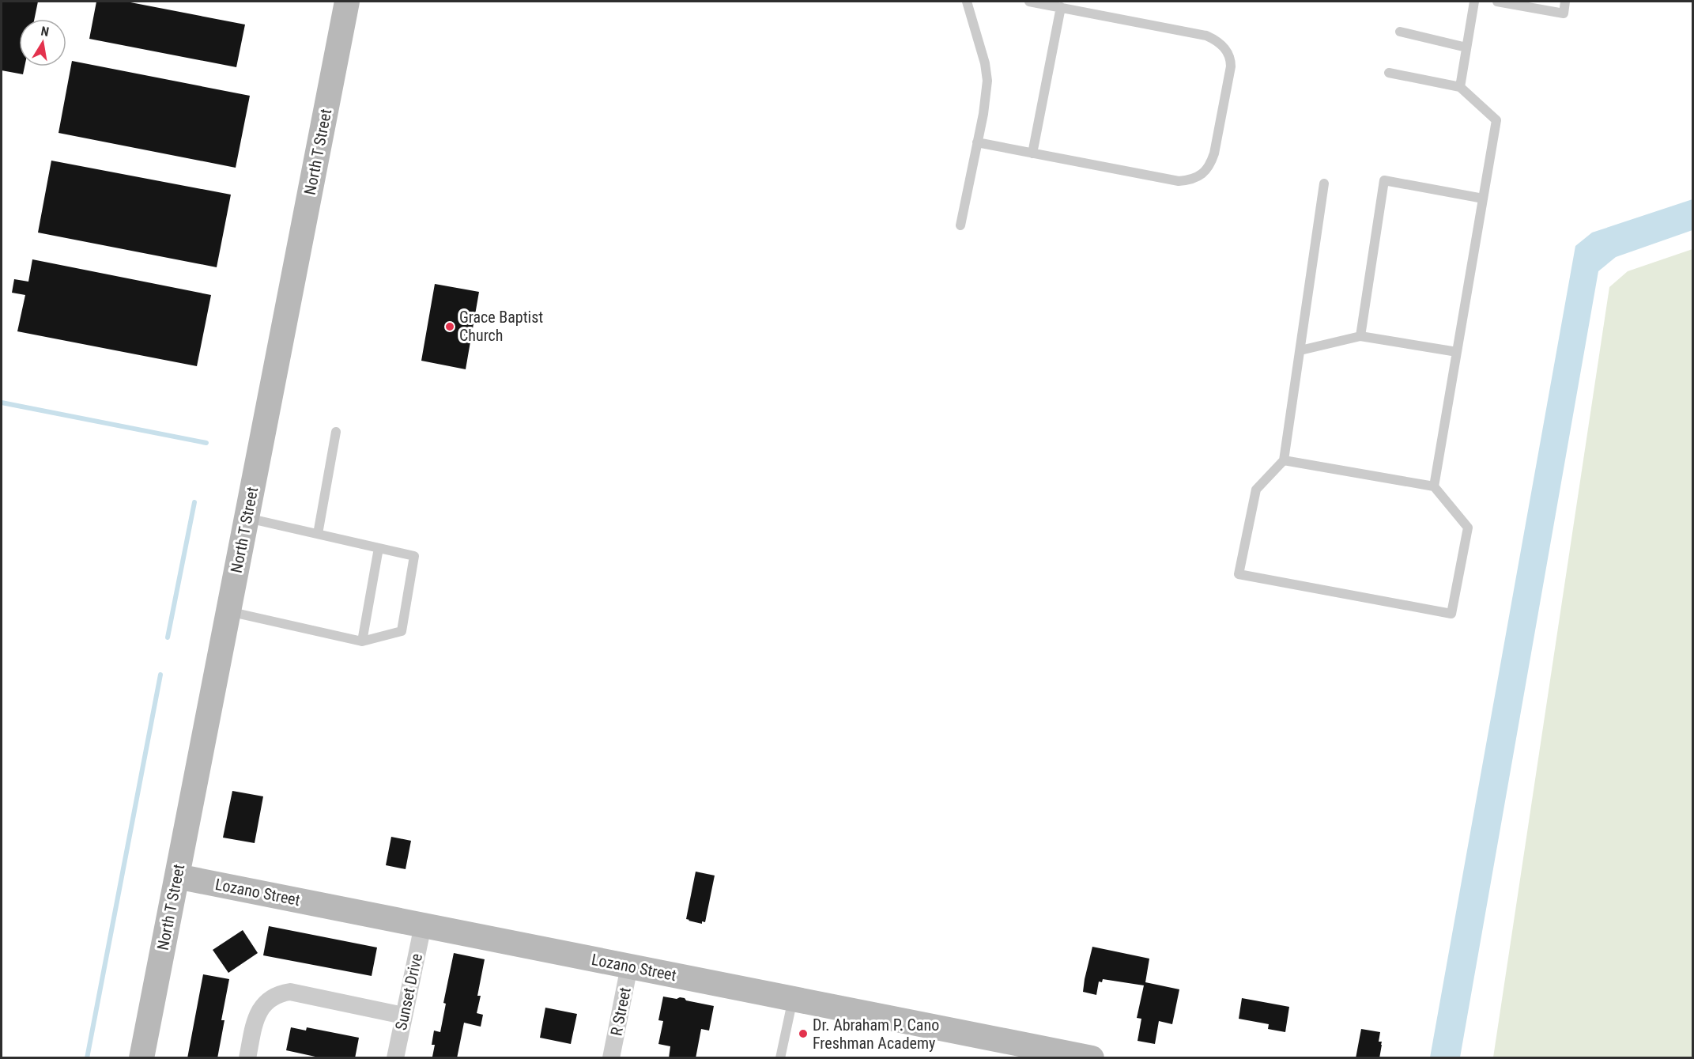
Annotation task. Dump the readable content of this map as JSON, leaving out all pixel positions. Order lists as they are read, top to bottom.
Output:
{
  "streets": {
    "street": [
      "North T Street",
      "Lozano Street",
      "Sunset Drive",
      "R Street"
    ]
  },
  "crossings": [
    ["North T Street", "Lozano Street"],
    ["Lozano Street", "Sunset Drive"],
    ["Lozano Street", "R Street"]
  ],
  "places": ["Grace Baptist Church", "Dr. Abraham P. Cano Freshman Academy"],
  "north": "top"
}
